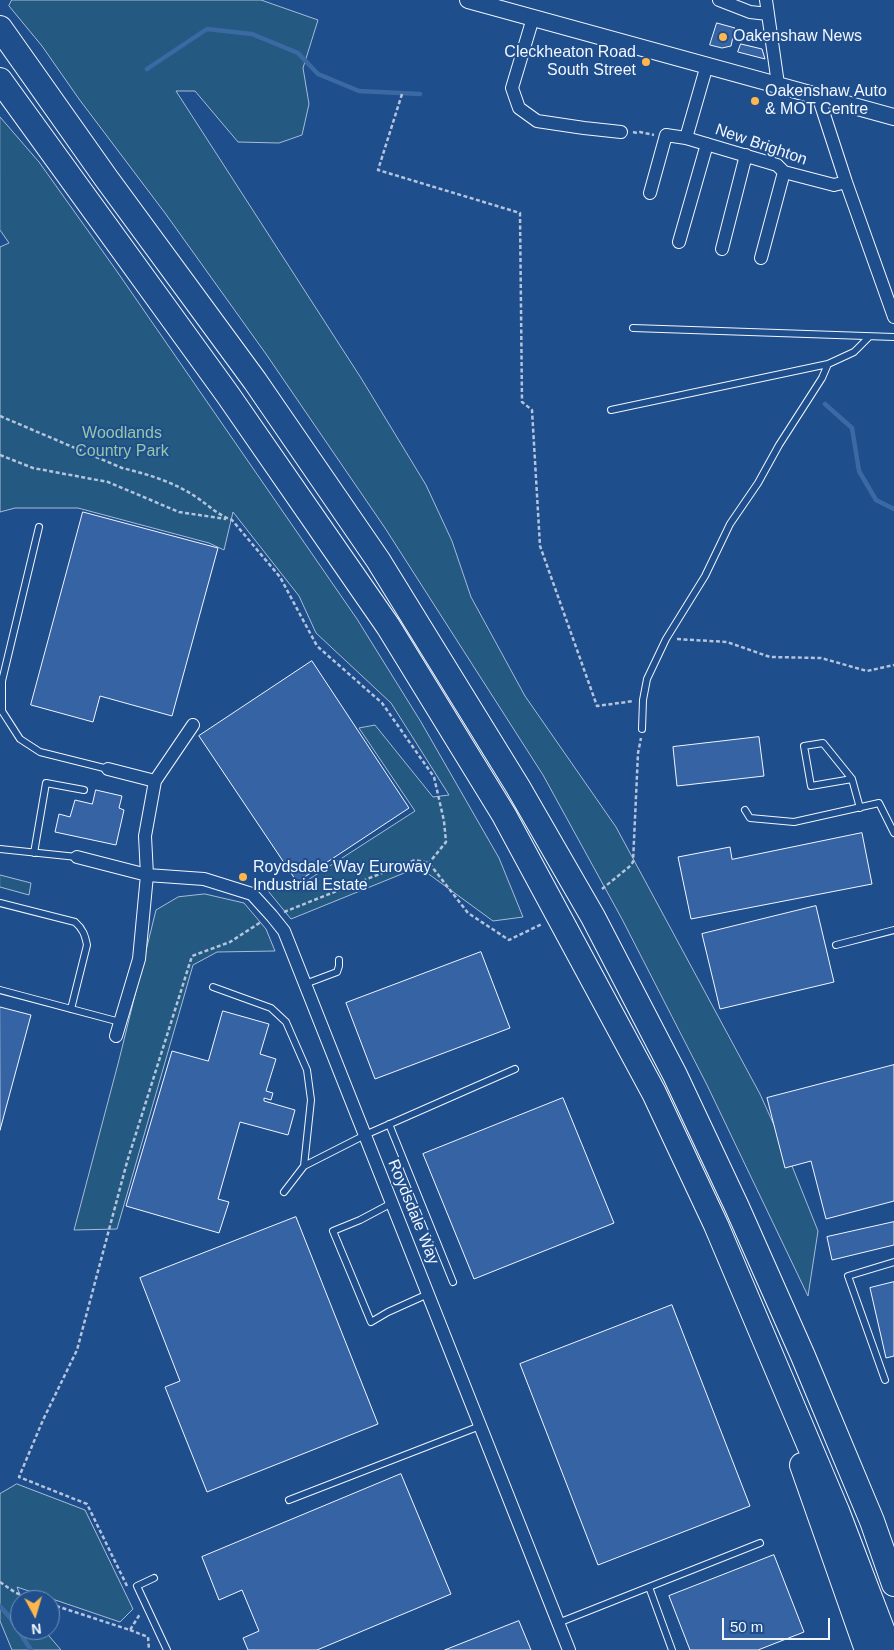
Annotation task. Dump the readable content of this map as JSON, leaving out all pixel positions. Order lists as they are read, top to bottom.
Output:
{
  "streets": {
    "street": ["New Brighton", "Roydsdale Way"]
  },
  "parks": ["Woodlands Country Park"],
  "places": [
    "Oakenshaw News",
    "Cleckheaton Road South Street",
    "Oakenshaw Auto & MOT Centre",
    "Roydsdale Way Euroway Industrial Estate"
  ],
  "scale_bar": "50 m",
  "north": "bottom"
}
